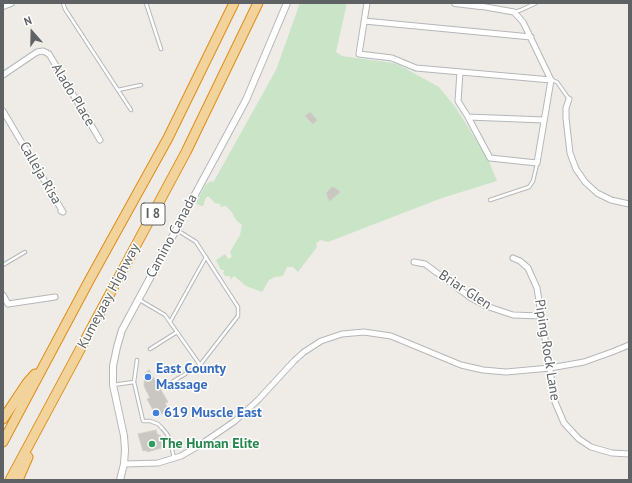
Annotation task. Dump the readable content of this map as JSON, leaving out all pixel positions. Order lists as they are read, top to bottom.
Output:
{
  "streets": {
    "highway": ["I 8", "Kumeyaay Highway"],
    "street": [
      "Alado Place",
      "Calleja Risa",
      "Camino Canada",
      "Briar Glen",
      "Piping Rock Lane"
    ]
  },
  "crossings": [
    ["Briar Glen", "Piping Rock Lane"]
  ],
  "places": ["East County Massage", "619 Muscle East", "The Human Elite"],
  "north": "top"
}
